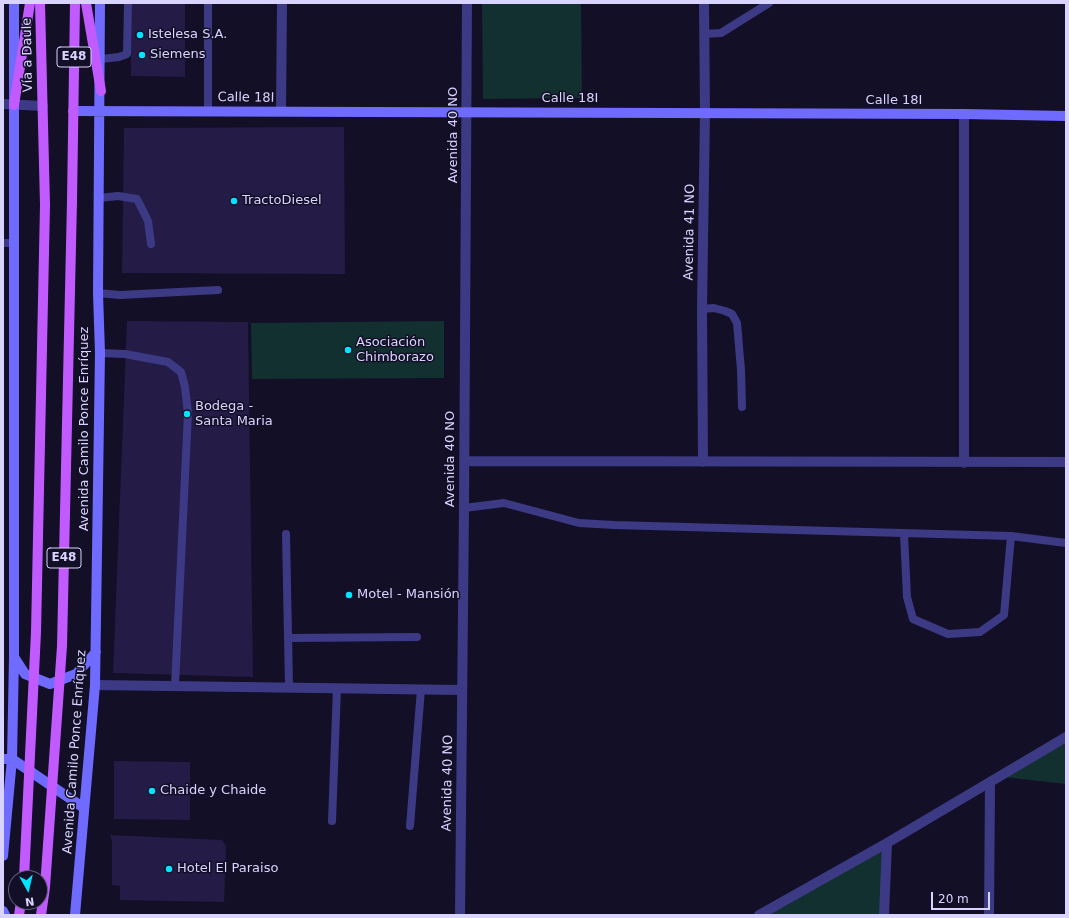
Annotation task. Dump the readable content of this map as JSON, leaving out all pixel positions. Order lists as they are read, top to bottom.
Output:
{
  "streets": {
    "main road": [
      "Vía a Daule",
      "E48",
      "Calle 18I",
      "Avenida Camilo Ponce Enríquez"
    ],
    "street": ["Avenida 40 NO", "Avenida 41 NO"]
  },
  "crossings": [
    ["Vía a Daule", "E48"],
    ["E48", "Calle 18I"],
    ["E48", "Avenida Camilo Ponce Enríquez"],
    ["Calle 18I", "Avenida 40 NO"],
    ["Calle 18I", "Avenida 41 NO"],
    ["Calle 18I", "Avenida Camilo Ponce Enríquez"]
  ],
  "places": [
    "Istelesa S.A.",
    "Siemens",
    "TractoDiesel",
    "Asociación Chimborazo",
    "Bodega - Santa Maria",
    "Motel - Mansión",
    "Chaide y Chaide",
    "Hotel El Paraiso"
  ],
  "scale_bar": "20 m",
  "north": "bottom"
}
